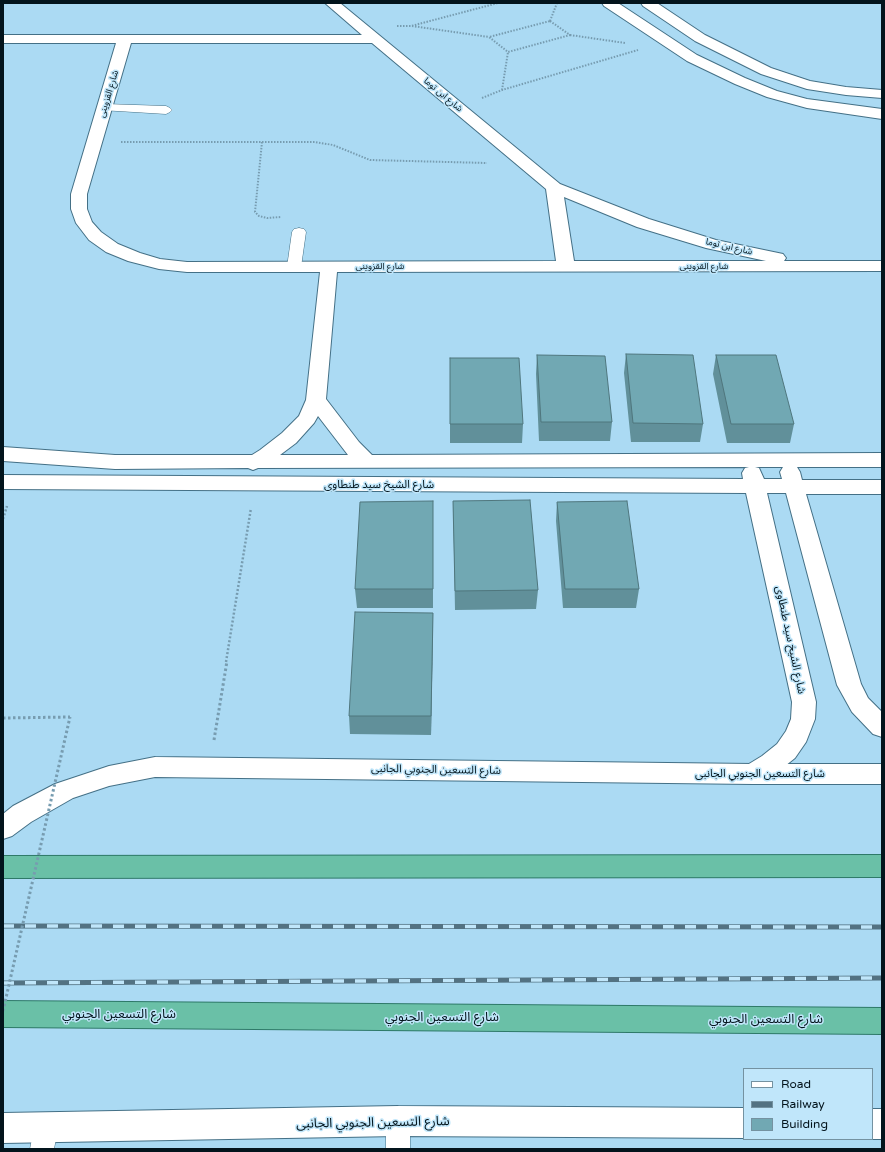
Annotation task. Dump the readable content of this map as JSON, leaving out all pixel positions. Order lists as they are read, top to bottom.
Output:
{
  "streets": {
    "highway": ["شارع التسعين الجنوبي"],
    "street": [
      "شارع القزوينى",
      "شارع ابن توما",
      "شارع الشيخ سيد طنطاوى",
      "شارع التسعين الجنوبي الجانبى"
    ]
  },
  "crossings": [
    ["شارع القزوينى", "شارع ابن توما"],
    ["شارع الشيخ سيد طنطاوى", "شارع التسعين الجنوبي الجانبى"]
  ],
  "legend": ["Road", "Railway", "Building"]
}
